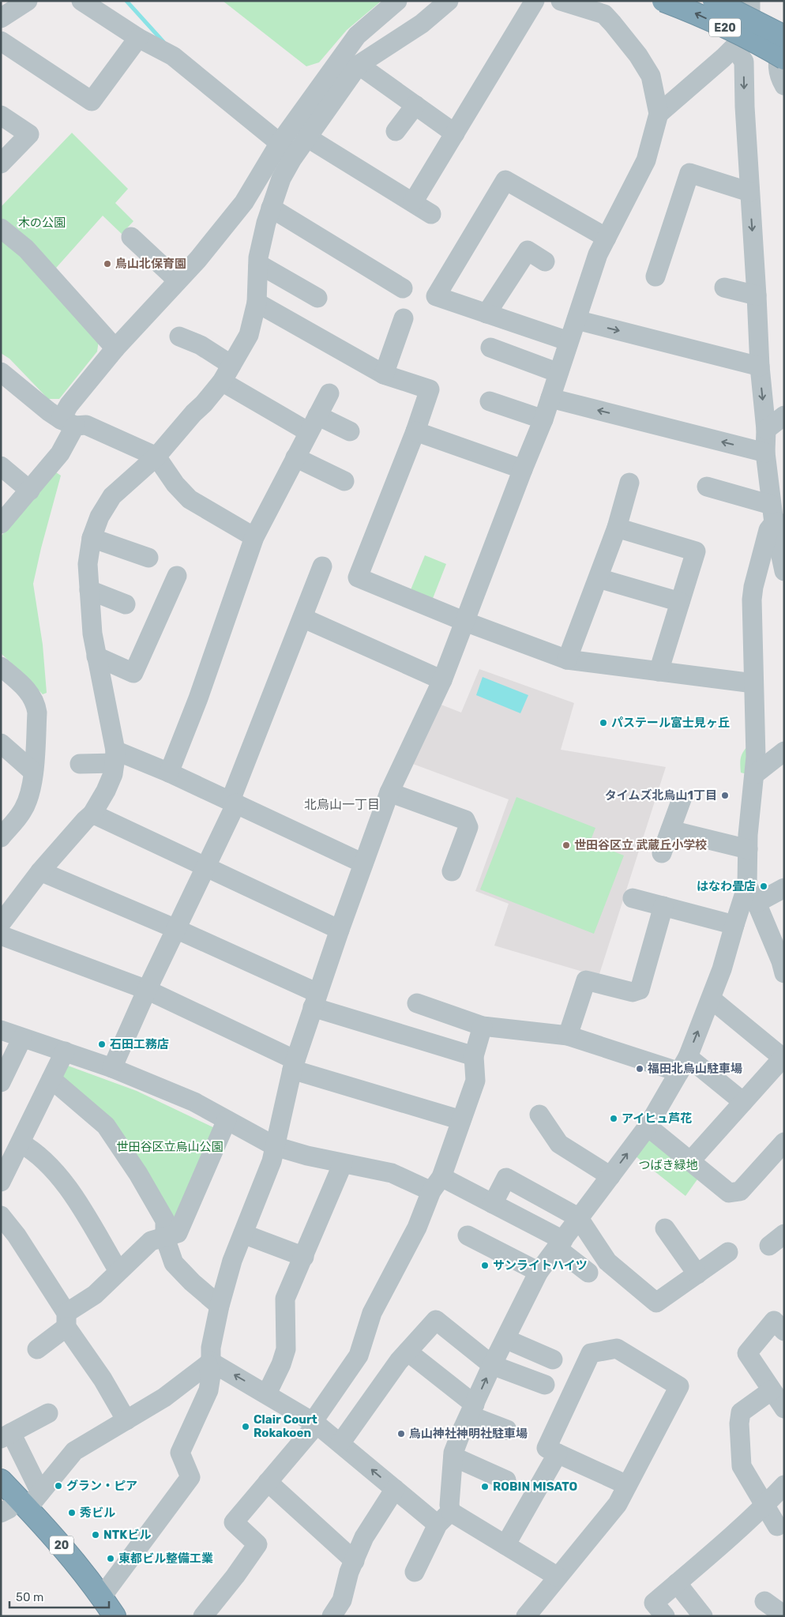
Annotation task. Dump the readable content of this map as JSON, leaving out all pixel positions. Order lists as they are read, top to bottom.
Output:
{
  "streets": {
    "highway": ["E20", "20"]
  },
  "districts": ["北烏山一丁目"],
  "parks": ["木の公園", "世田谷区立烏山公園", "つばき緑地"],
  "places": [
    "鳥山北保育園",
    "パステール富士見ヶ丘",
    "タイムズ北烏山1丁目",
    "世田谷区立 武蔵丘小学校",
    "はなわ畳店",
    "石田工務店",
    "福田北烏山駐車場",
    "アイヒュ芦花",
    "サンライトハイツ",
    "Clair Court Rokakoen",
    "烏山神社神明社駐車場",
    "グラン・ピア",
    "ROBIN MISATO",
    "秀ビル",
    "NTKビル",
    "東都ビル整備工業"
  ],
  "scale_bar": "50 m"
}
